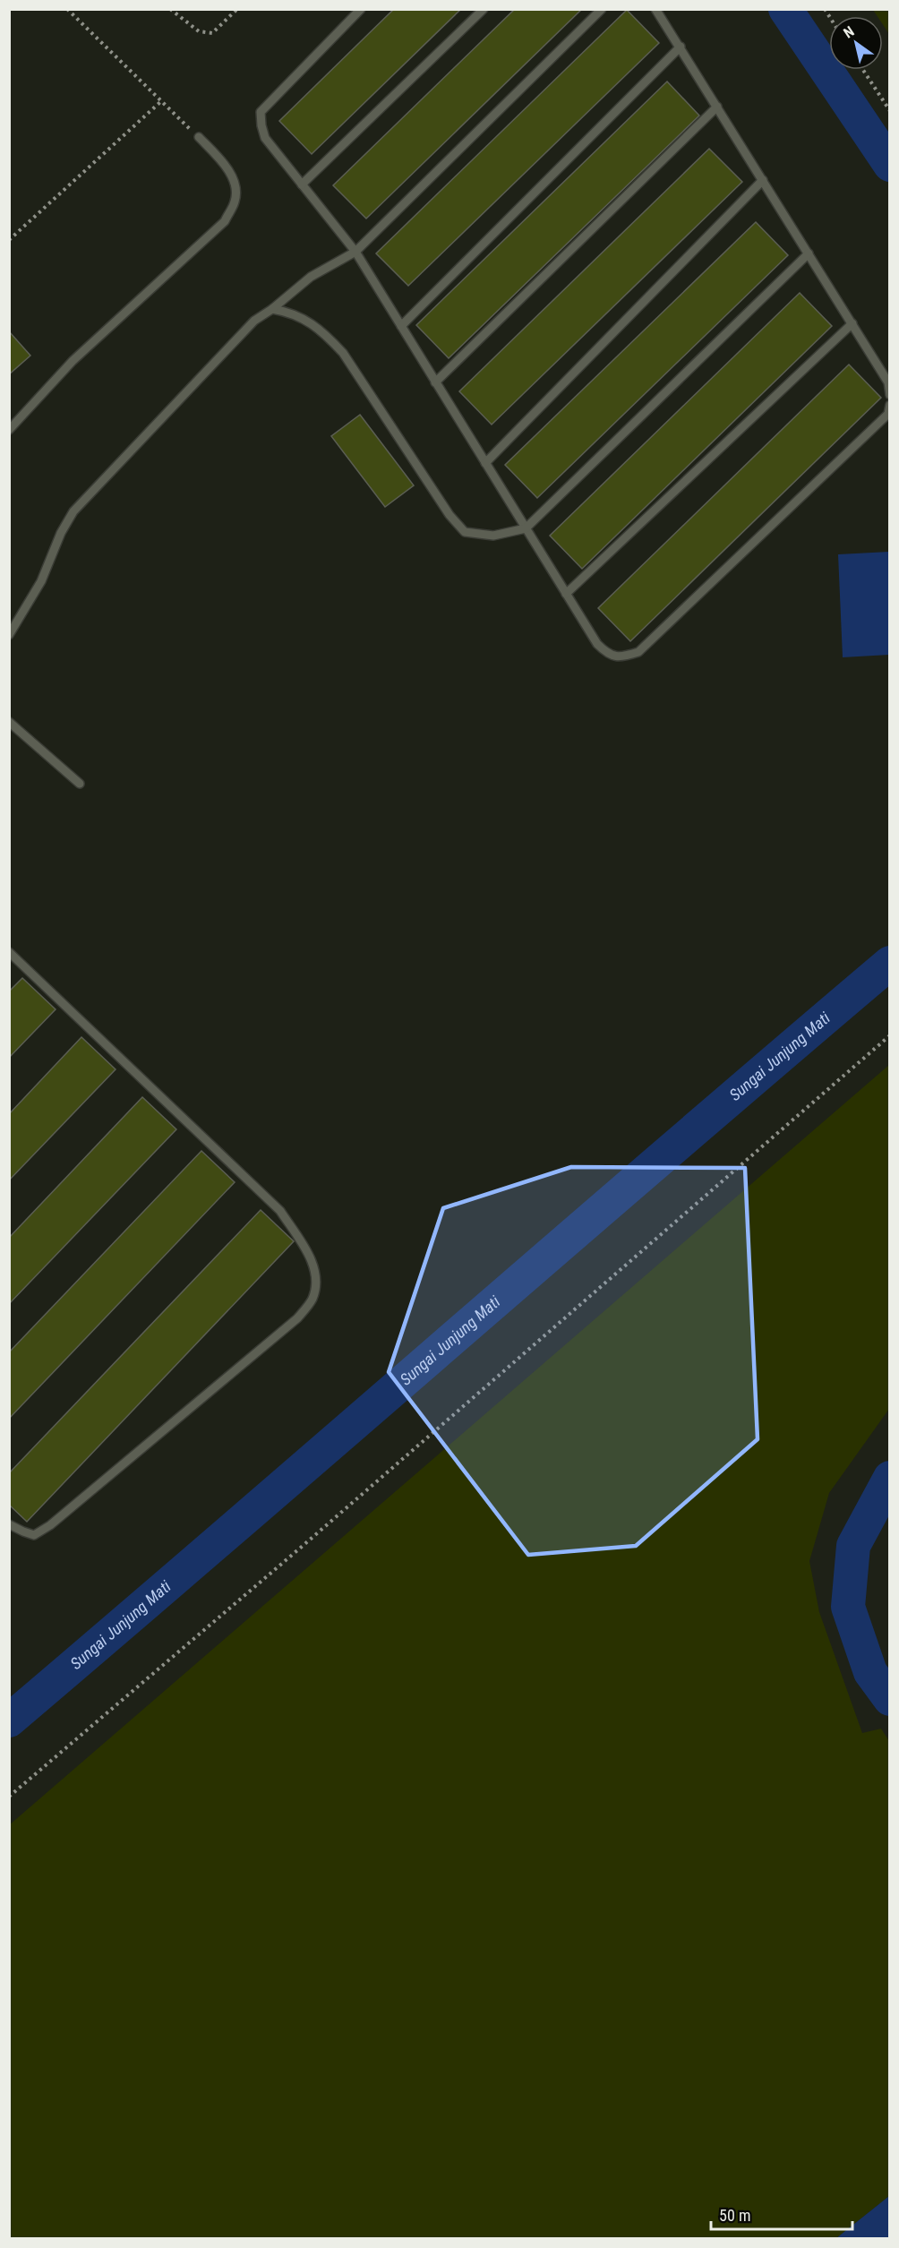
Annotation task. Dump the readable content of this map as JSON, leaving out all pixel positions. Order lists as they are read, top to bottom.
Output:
{
  "water": ["Sungai Junjung Mati"],
  "scale_bar": "50 m",
  "north": "top left"
}
